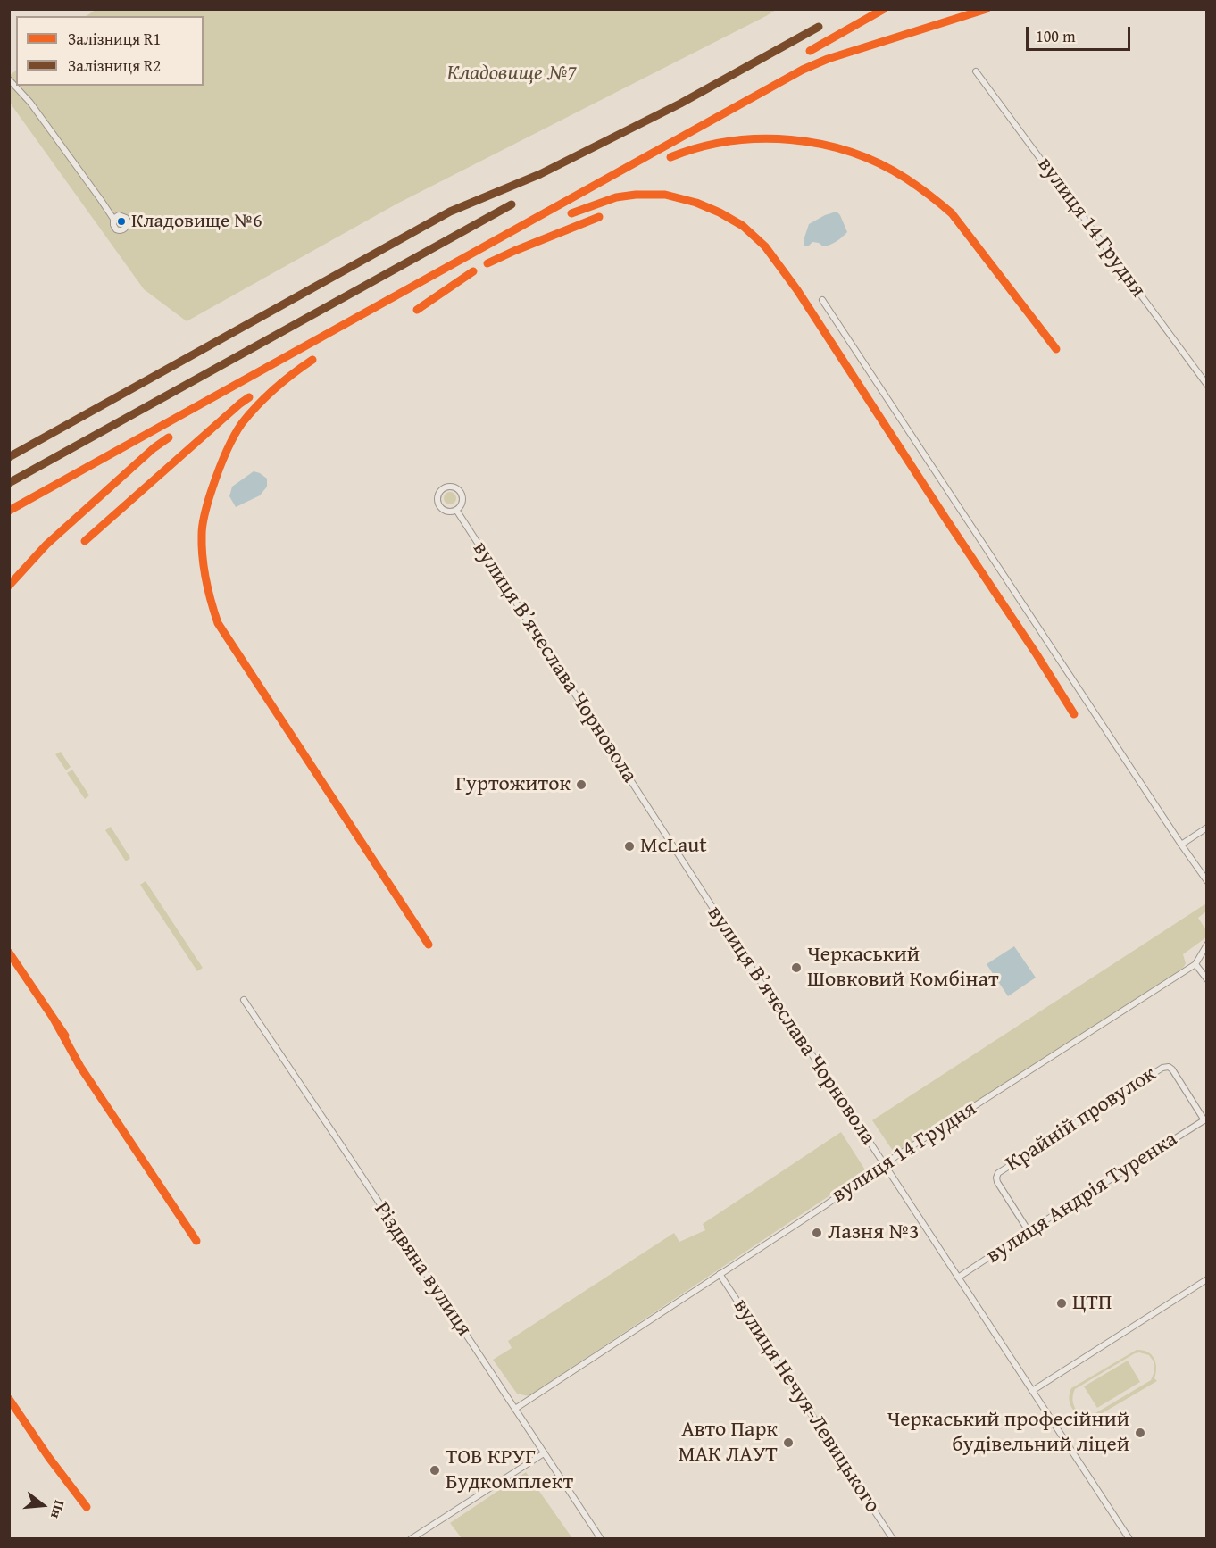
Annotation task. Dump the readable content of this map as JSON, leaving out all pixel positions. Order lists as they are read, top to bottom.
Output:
{
  "streets": {
    "street": [
      "вулиця 14 Грудня",
      "вулиця Вʼячеслава Чорновола",
      "Крайній провулок",
      "вулиця Андрія Туренка",
      "Різдвяна вулиця",
      "вулиця Нечуя-Левицького"
    ]
  },
  "crossings": [
    ["вулиця 14 Грудня", "вулиця Вʼячеслава Чорновола"],
    ["вулиця 14 Грудня", "Різдвяна вулиця"],
    ["вулиця 14 Грудня", "вулиця Нечуя-Левицького"],
    ["вулиця Вʼячеслава Чорновола", "вулиця Андрія Туренка"],
    ["Крайній провулок", "вулиця Андрія Туренка"]
  ],
  "parks": ["Кладовище №7"],
  "places": [
    "Кладовище №6",
    "Гуртожиток",
    "McLaut",
    "Черкаський Шовковий Комбінат",
    "Лазня №3",
    "ЦТП",
    "Черкаський професійний будівельний ліцей",
    "Авто Парк МАК ЛАУТ",
    "ТОВ КРУГ Будкомплект"
  ],
  "lines": ["rail line R1", "rail line R2"],
  "legend": ["Залізниця R1", "Залізниця R2"],
  "scale_bar": "100 m",
  "north": "right"
}
